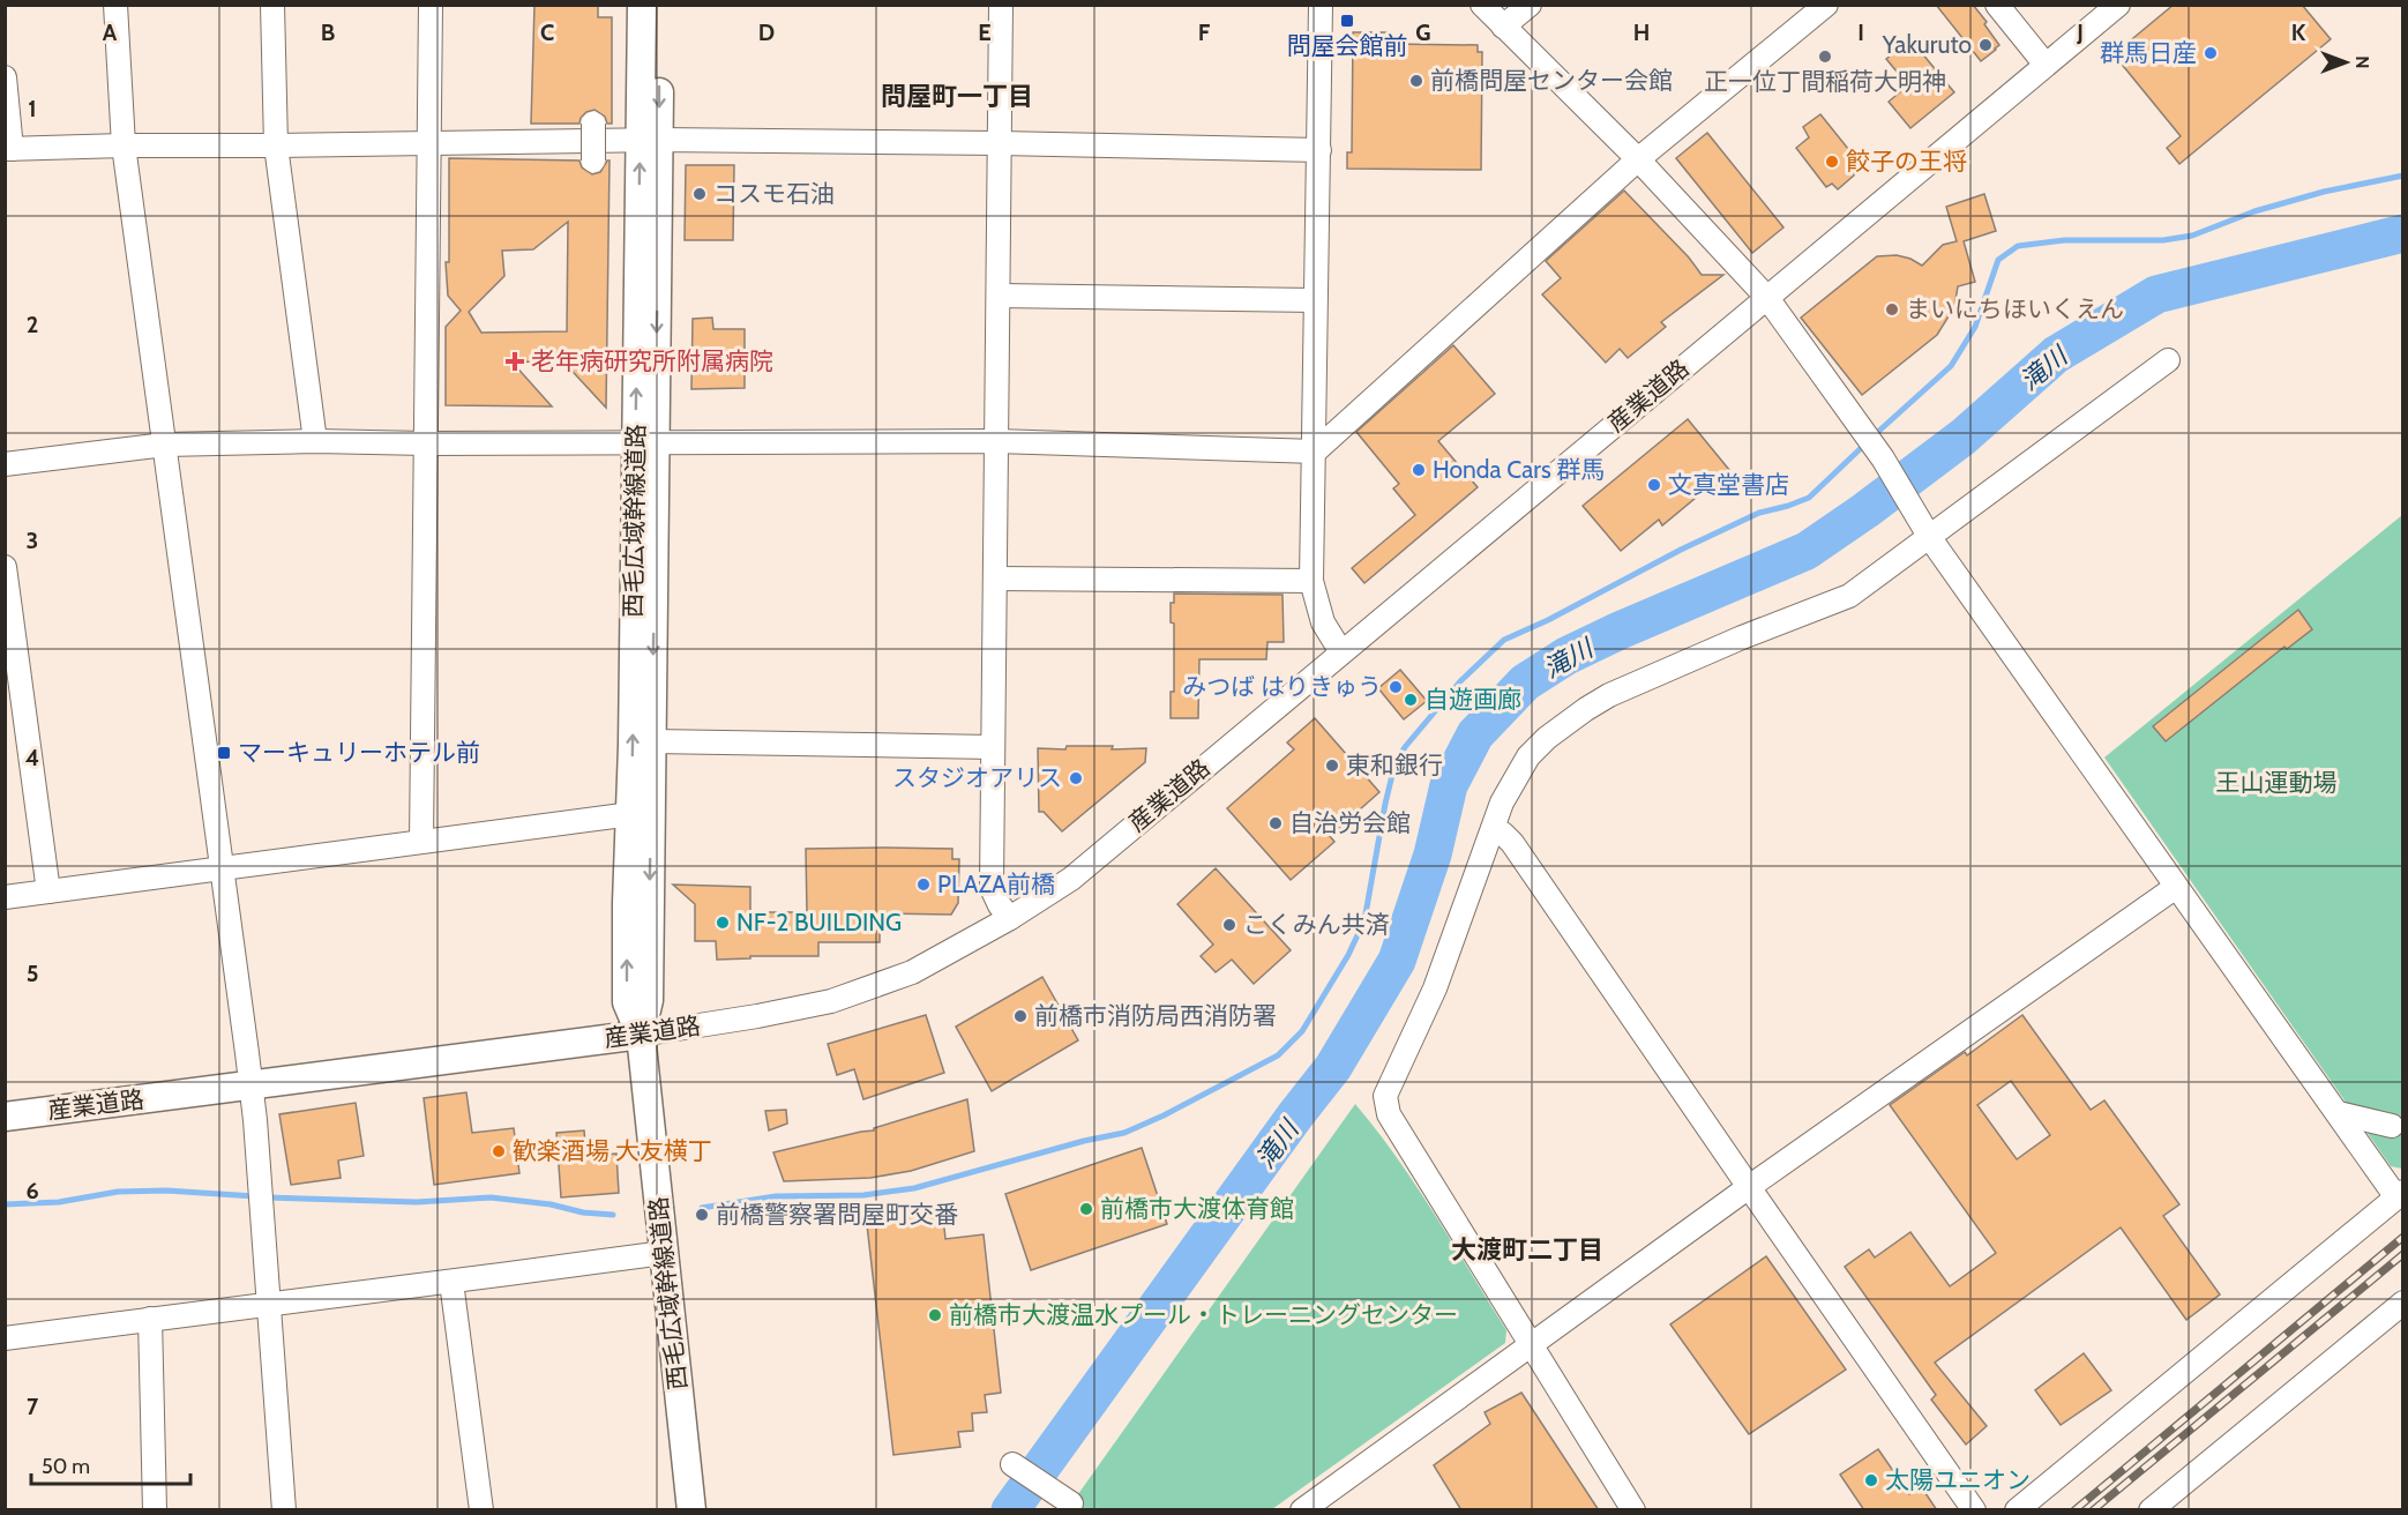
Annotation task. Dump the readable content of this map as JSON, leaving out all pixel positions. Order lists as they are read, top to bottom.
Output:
{
  "streets": {
    "main road": ["産業道路", "西毛広域幹線道路"]
  },
  "crossings": [
    ["産業道路", "西毛広域幹線道路"]
  ],
  "districts": ["問屋町一丁目", "大渡町二丁目"],
  "water": ["滝川"],
  "parks": ["王山運動場"],
  "places": {
    "transit": ["問屋会館前", "マーキュリーホテル前"],
    "other": [
      "Yakuruto",
      "群馬日産",
      "正一位丁間稲荷大明神",
      "前橋問屋センター会館",
      "餃子の王将",
      "コスモ石油",
      "まいにちほいくえん",
      "Honda Cars 群馬",
      "文真堂書店",
      "みつば はりきゅう",
      "自遊画廊",
      "東和銀行",
      "スタジオアリス",
      "自治労会館",
      "PLAZA前橋",
      "NF-2 BUILDING",
      "こくみん共済",
      "前橋市消防局西消防署",
      "歓楽酒場 大友横丁",
      "前橋市大渡体育館",
      "前橋警察署問屋町交番",
      "前橋市大渡温水プール・トレーニングセンター",
      "太陽ユニオン"
    ],
    "health": ["老年病研究所附属病院"]
  },
  "scale_bar": "50 m",
  "north": "right",
  "grid": {
    "columns": [
      "A",
      "B",
      "C",
      "D",
      "E",
      "F",
      "G",
      "H",
      "I",
      "J",
      "K"
    ],
    "rows": [
      "1",
      "2",
      "3",
      "4",
      "5",
      "6",
      "7"
    ]
  }
}
